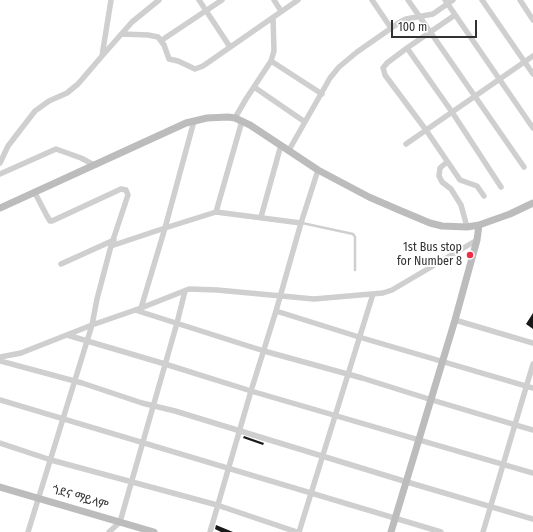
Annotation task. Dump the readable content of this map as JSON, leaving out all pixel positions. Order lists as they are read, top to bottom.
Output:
{
  "streets": {
    "street": ["ጎደና ማይላም"]
  },
  "places": ["1st Bus stop for Number 8"],
  "scale_bar": "100 m"
}
